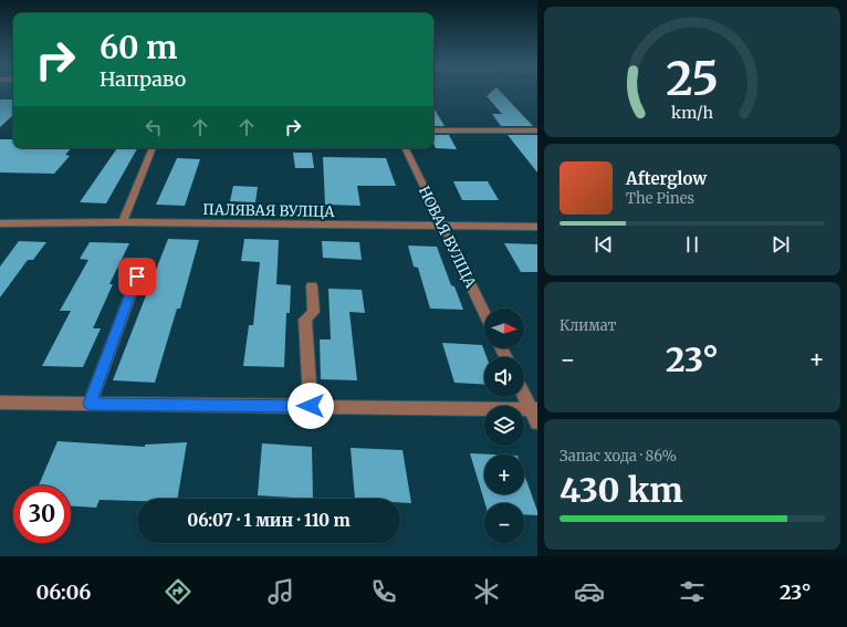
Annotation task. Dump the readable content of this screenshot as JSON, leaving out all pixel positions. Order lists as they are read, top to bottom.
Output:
{
  "streets": {
    "street": ["ПАЛЯВАЯ ВУЛІЦА", "НОВАЯ ВУЛІЦА"]
  },
  "crossings": [
    ["ПАЛЯВАЯ ВУЛІЦА", "НОВАЯ ВУЛІЦА"]
  ],
  "north": "right",
  "page": {
    "turn": ["60 m", "Направо"],
    "song": ["Afterglow", "The Pines"],
    "tile": [
      "Климат",
      ["Запас хода · 86%", "430 km"]
    ],
    "map_buttons": ["+", "−"],
    "heat": ["−", "23°", "+"],
    "limit": "30",
    "trip": "06:07 · 1 мин · 110 m",
    "tabs": ["06:06", "23°"],
    "gauge": ["25", "km/h"]
  }
}
